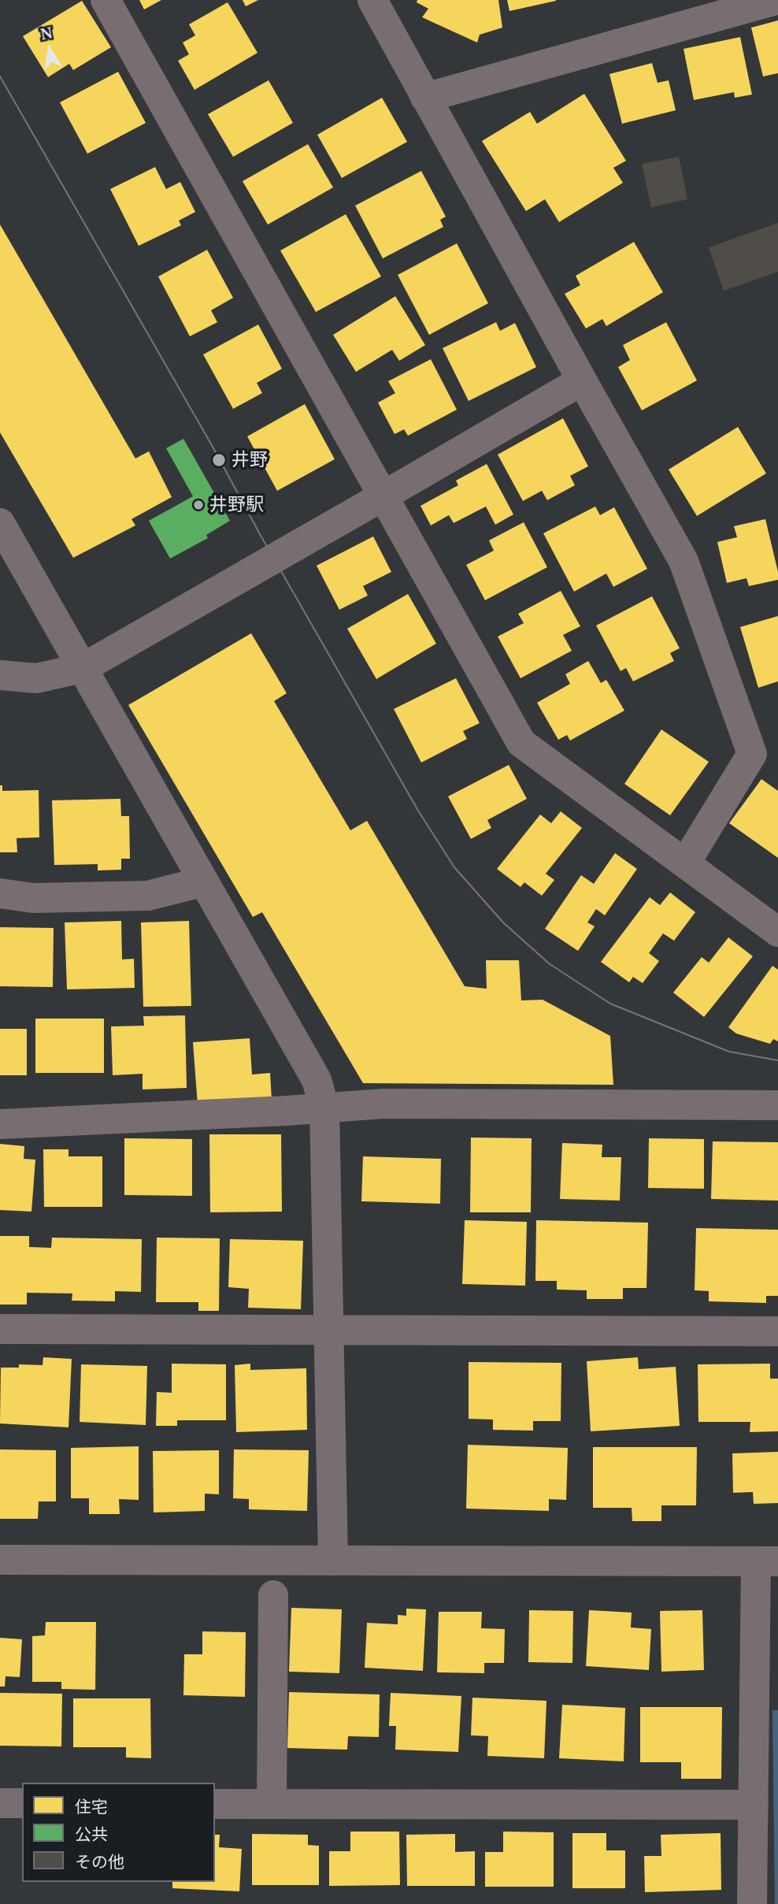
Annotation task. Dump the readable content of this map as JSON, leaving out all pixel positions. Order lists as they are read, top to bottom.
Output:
{
  "places": ["井野", "井野駅"],
  "legend": ["住宅", "公共", "その他"],
  "north": "top"
}
